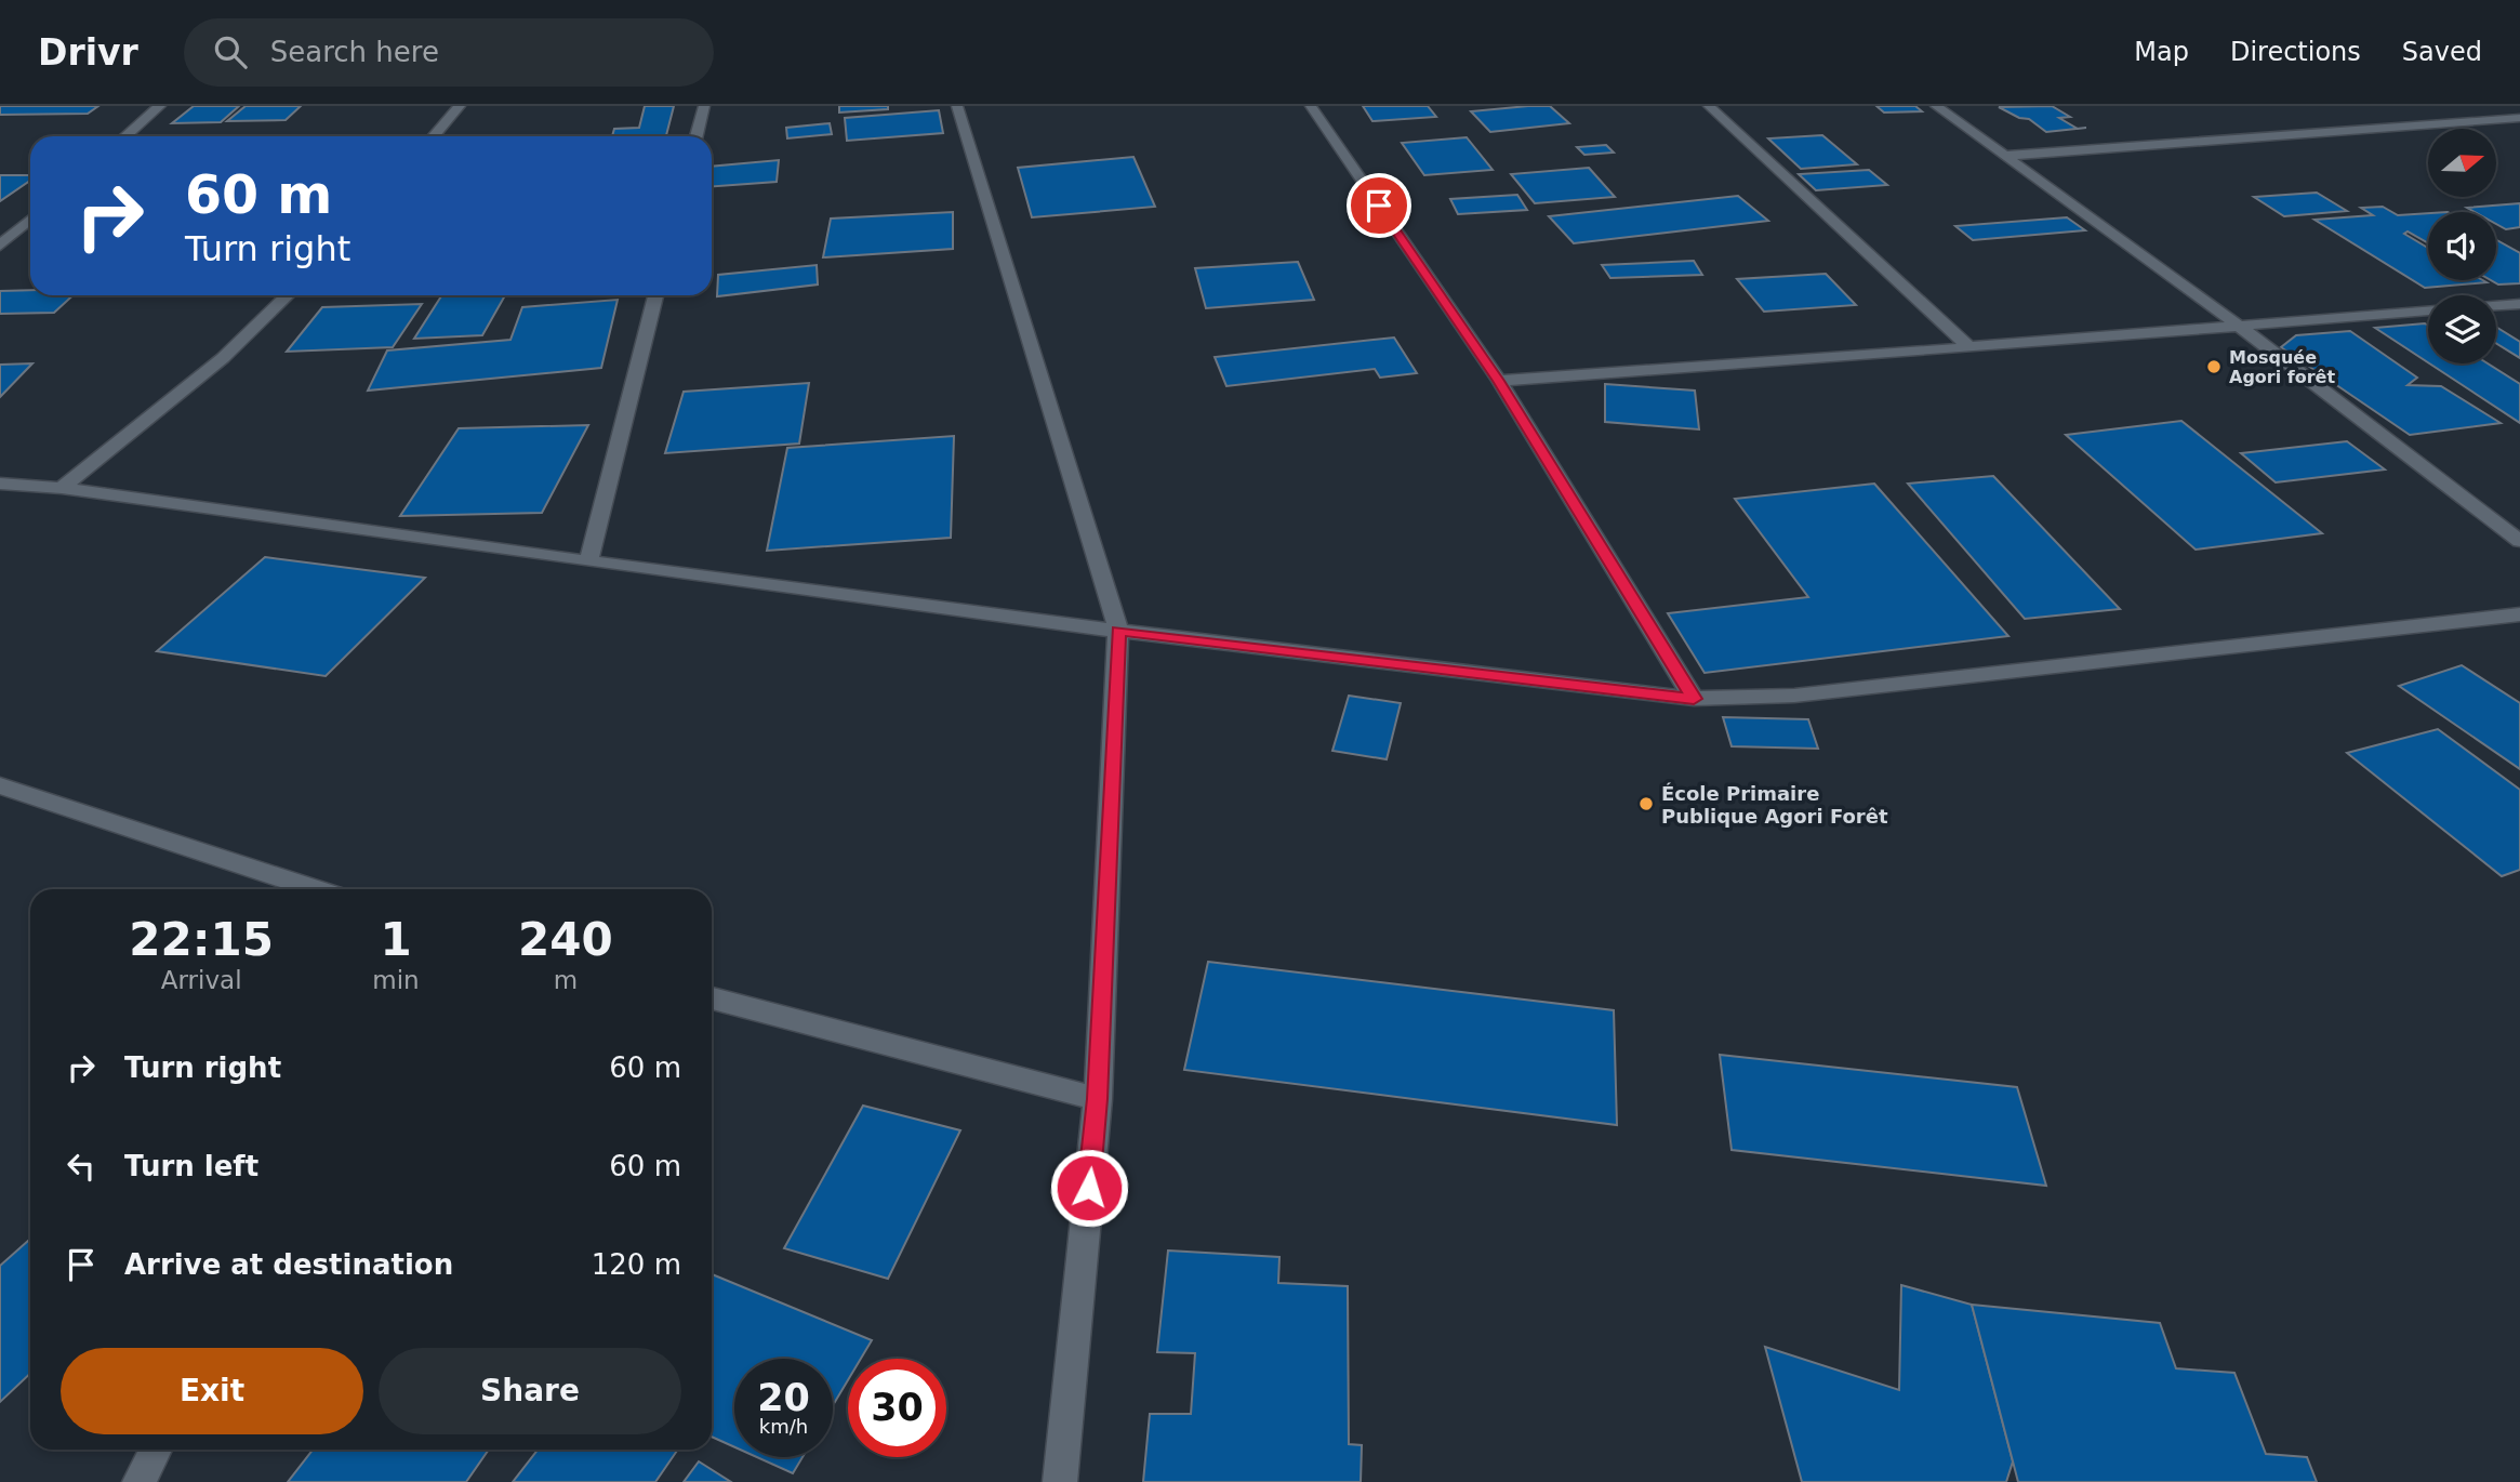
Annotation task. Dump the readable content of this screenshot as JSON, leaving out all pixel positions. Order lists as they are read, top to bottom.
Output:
{
  "places": ["Mosquée Agori forêt", "École Primaire Publique Agori Forêt"],
  "north": "right",
  "page": {
    "header": "Drivr",
    "search": "Search here",
    "nav": ["Map", "Directions", "Saved"],
    "turn": ["60 m", "Turn right"],
    "eta": [
      "22:15",
      "Arrival",
      "1",
      "min",
      "240",
      "m"
    ],
    "list": [
      {
        "name": "Turn right",
        "value": "60 m"
      },
      {
        "name": "Turn left",
        "value": "60 m"
      },
      {
        "name": "Arrive at destination",
        "value": "120 m"
      }
    ],
    "buttons": ["Exit", "Share"],
    "speed": "20 km/h",
    "limit": "30"
  }
}
